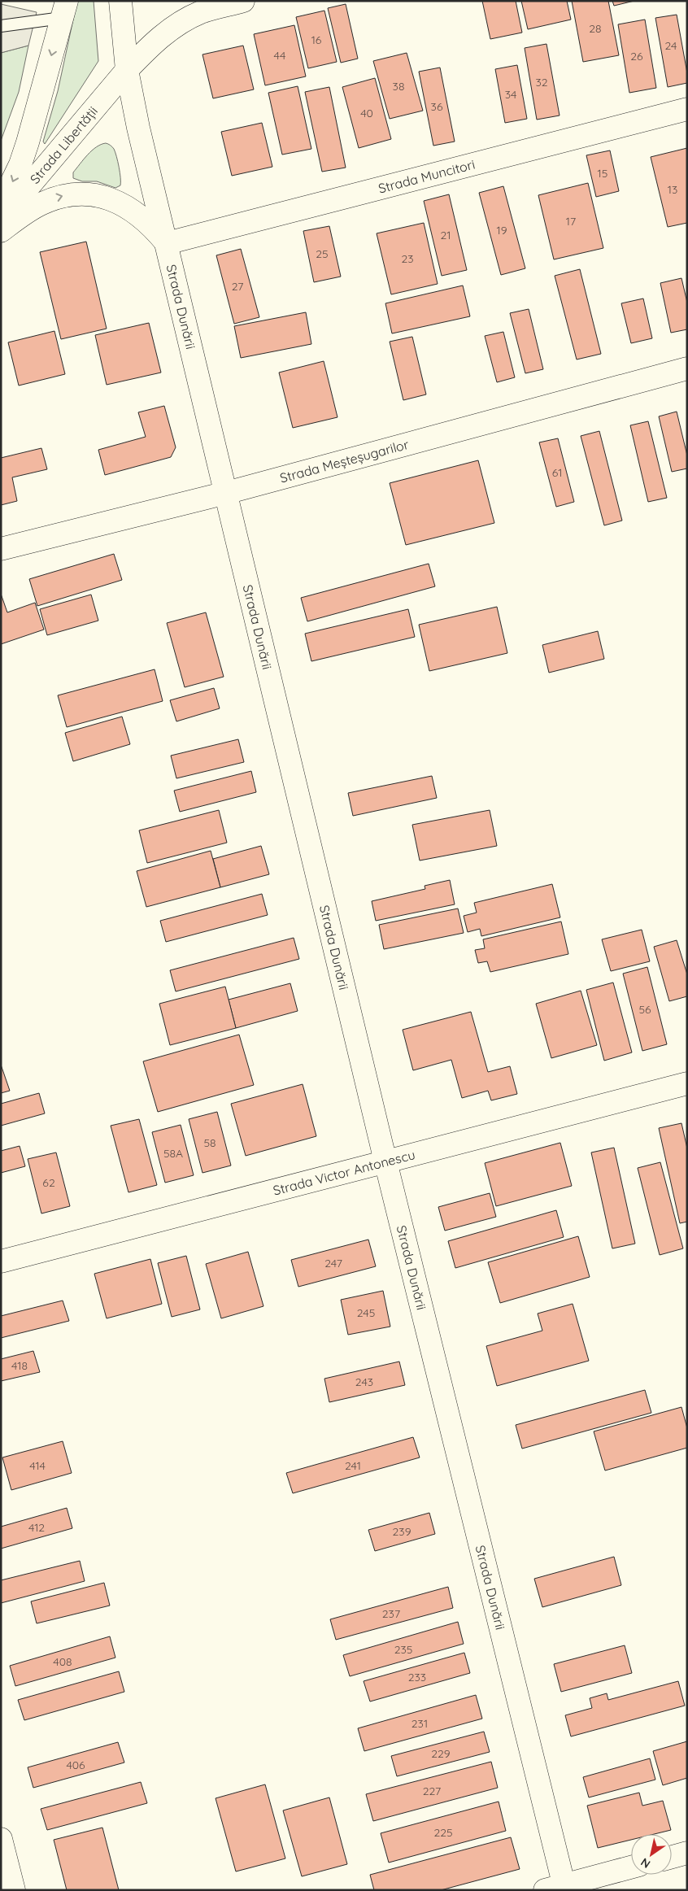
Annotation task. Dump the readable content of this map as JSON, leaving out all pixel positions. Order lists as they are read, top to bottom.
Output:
{
  "streets": {
    "street": [
      "Strada Libertății",
      "Strada Muncitori",
      "Strada Dunării",
      "Strada Meșteșugarilor",
      "Strada Victor Antonescu"
    ]
  },
  "crossings": [
    ["Strada Libertății", "Strada Dunării"],
    ["Strada Muncitori", "Strada Dunării"],
    ["Strada Dunării", "Strada Meșteșugarilor"],
    ["Strada Dunării", "Strada Victor Antonescu"]
  ],
  "house_numbers": [
    "28",
    "16",
    "24",
    "44",
    "26",
    "32",
    "38",
    "34",
    "36",
    "40",
    "15",
    "13",
    "17",
    "19",
    "21",
    "25",
    "23",
    "27",
    "61",
    "56",
    "58",
    "58A",
    "62",
    "247",
    "245",
    "418",
    "243",
    "414",
    "241",
    "412",
    "239",
    "237",
    "235",
    "408",
    "233",
    "231",
    "229",
    "406",
    "227",
    "225"
  ],
  "north": "bottom left"
}
